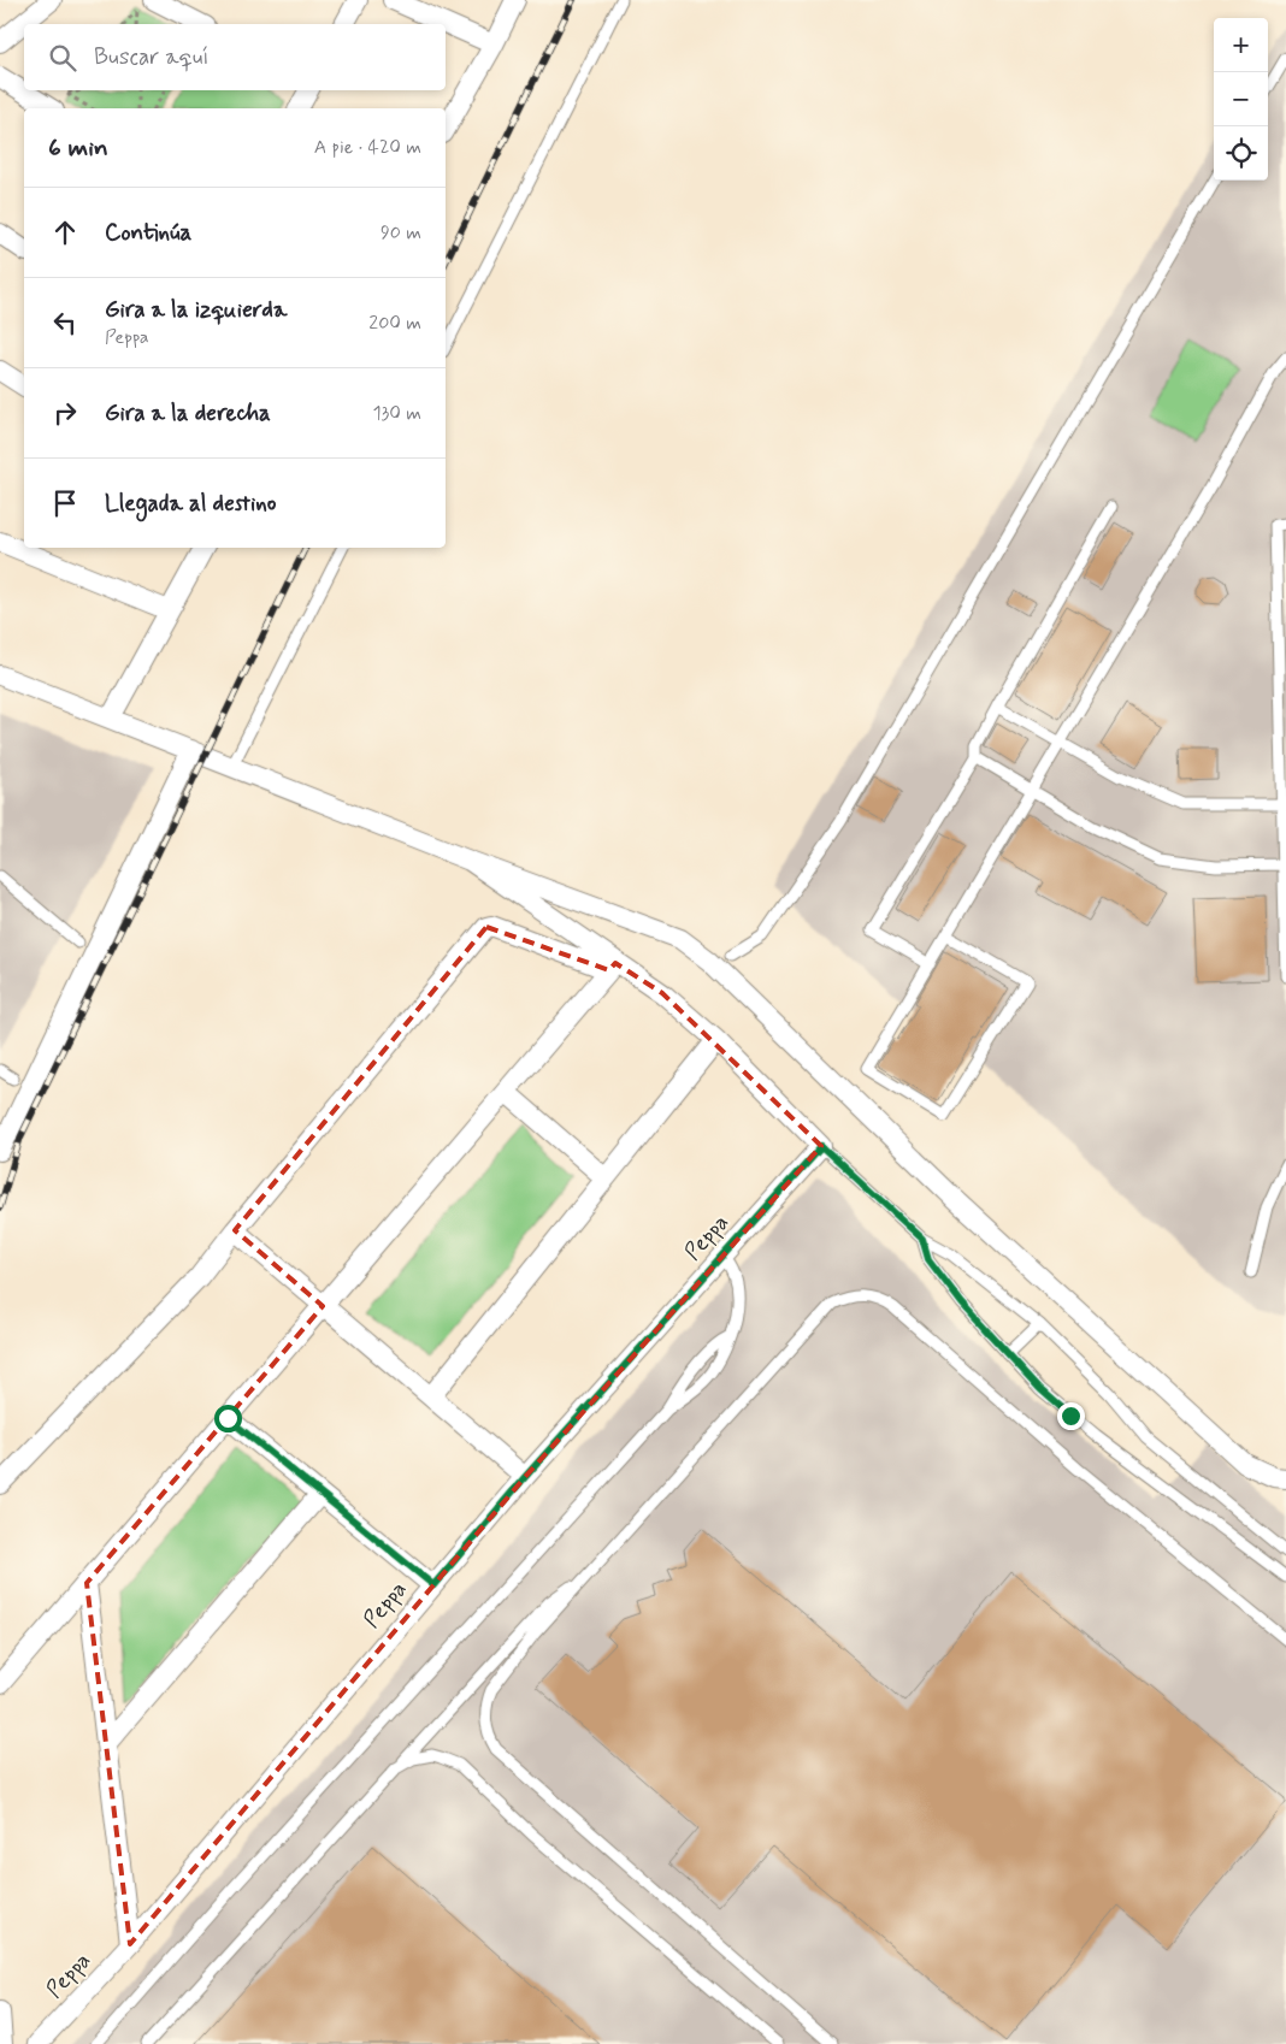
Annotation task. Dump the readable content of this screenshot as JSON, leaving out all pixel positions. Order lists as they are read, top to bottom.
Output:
{
  "streets": {
    "street": ["Peppa"]
  },
  "page": {
    "map_buttons": ["+", "−"],
    "search": "Buscar aquí",
    "heading": ["6 min", "A pie · 420 m"],
    "list": [
      ["Continúa", "90 m"],
      ["Gira a la izquierda", "Peppa", "200 m"],
      ["Gira a la derecha", "130 m"],
      "Llegada al destino"
    ]
  }
}
